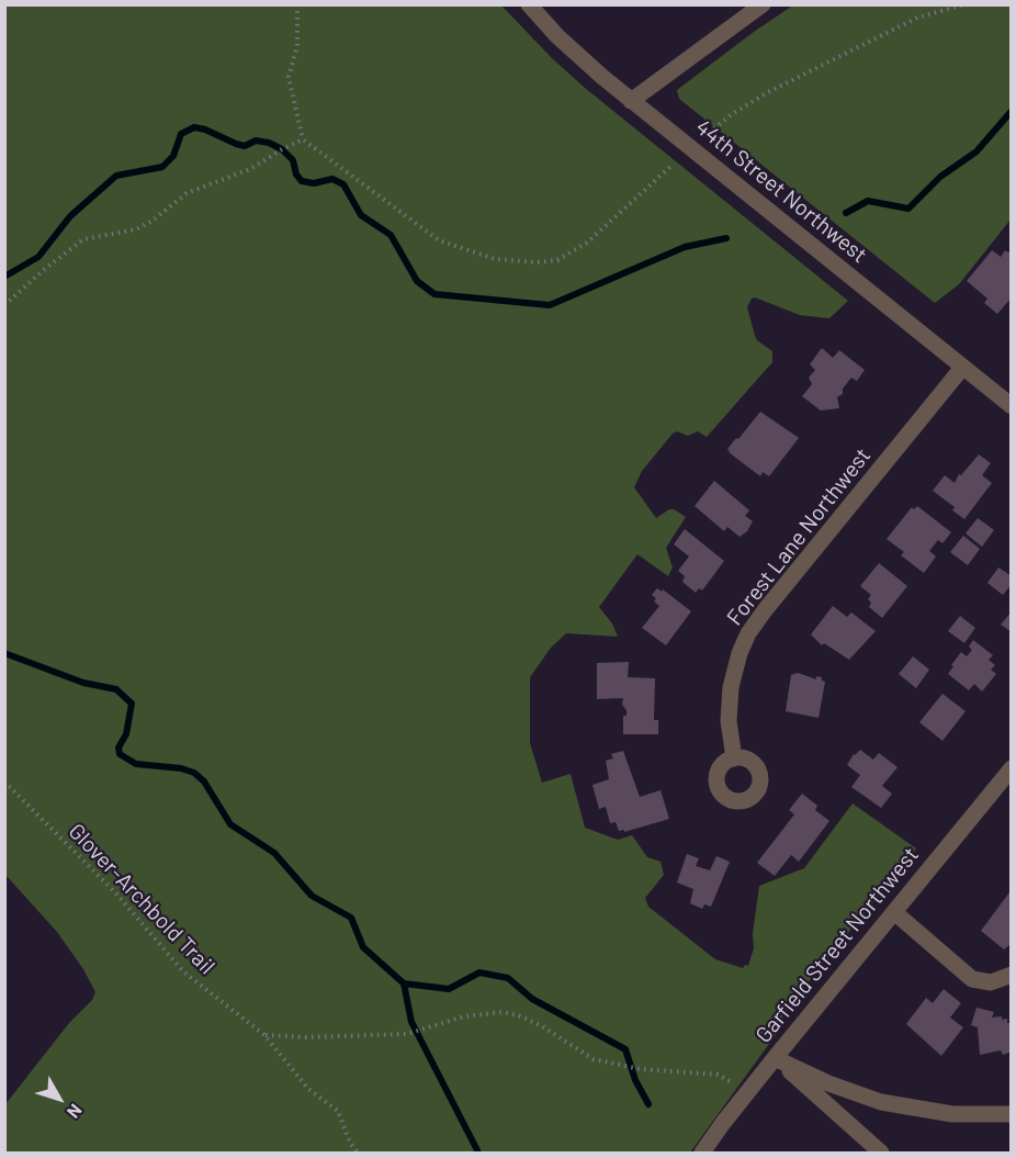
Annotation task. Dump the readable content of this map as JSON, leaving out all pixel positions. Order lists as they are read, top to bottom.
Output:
{
  "streets": {
    "street": ["44th Street Northwest", "Forest Lane Northwest", "Garfield Street Northwest"],
    "path": ["Glover-Archbold Trail"]
  },
  "crossings": [
    ["44th Street Northwest", "Forest Lane Northwest"]
  ],
  "north": "bottom right"
}
